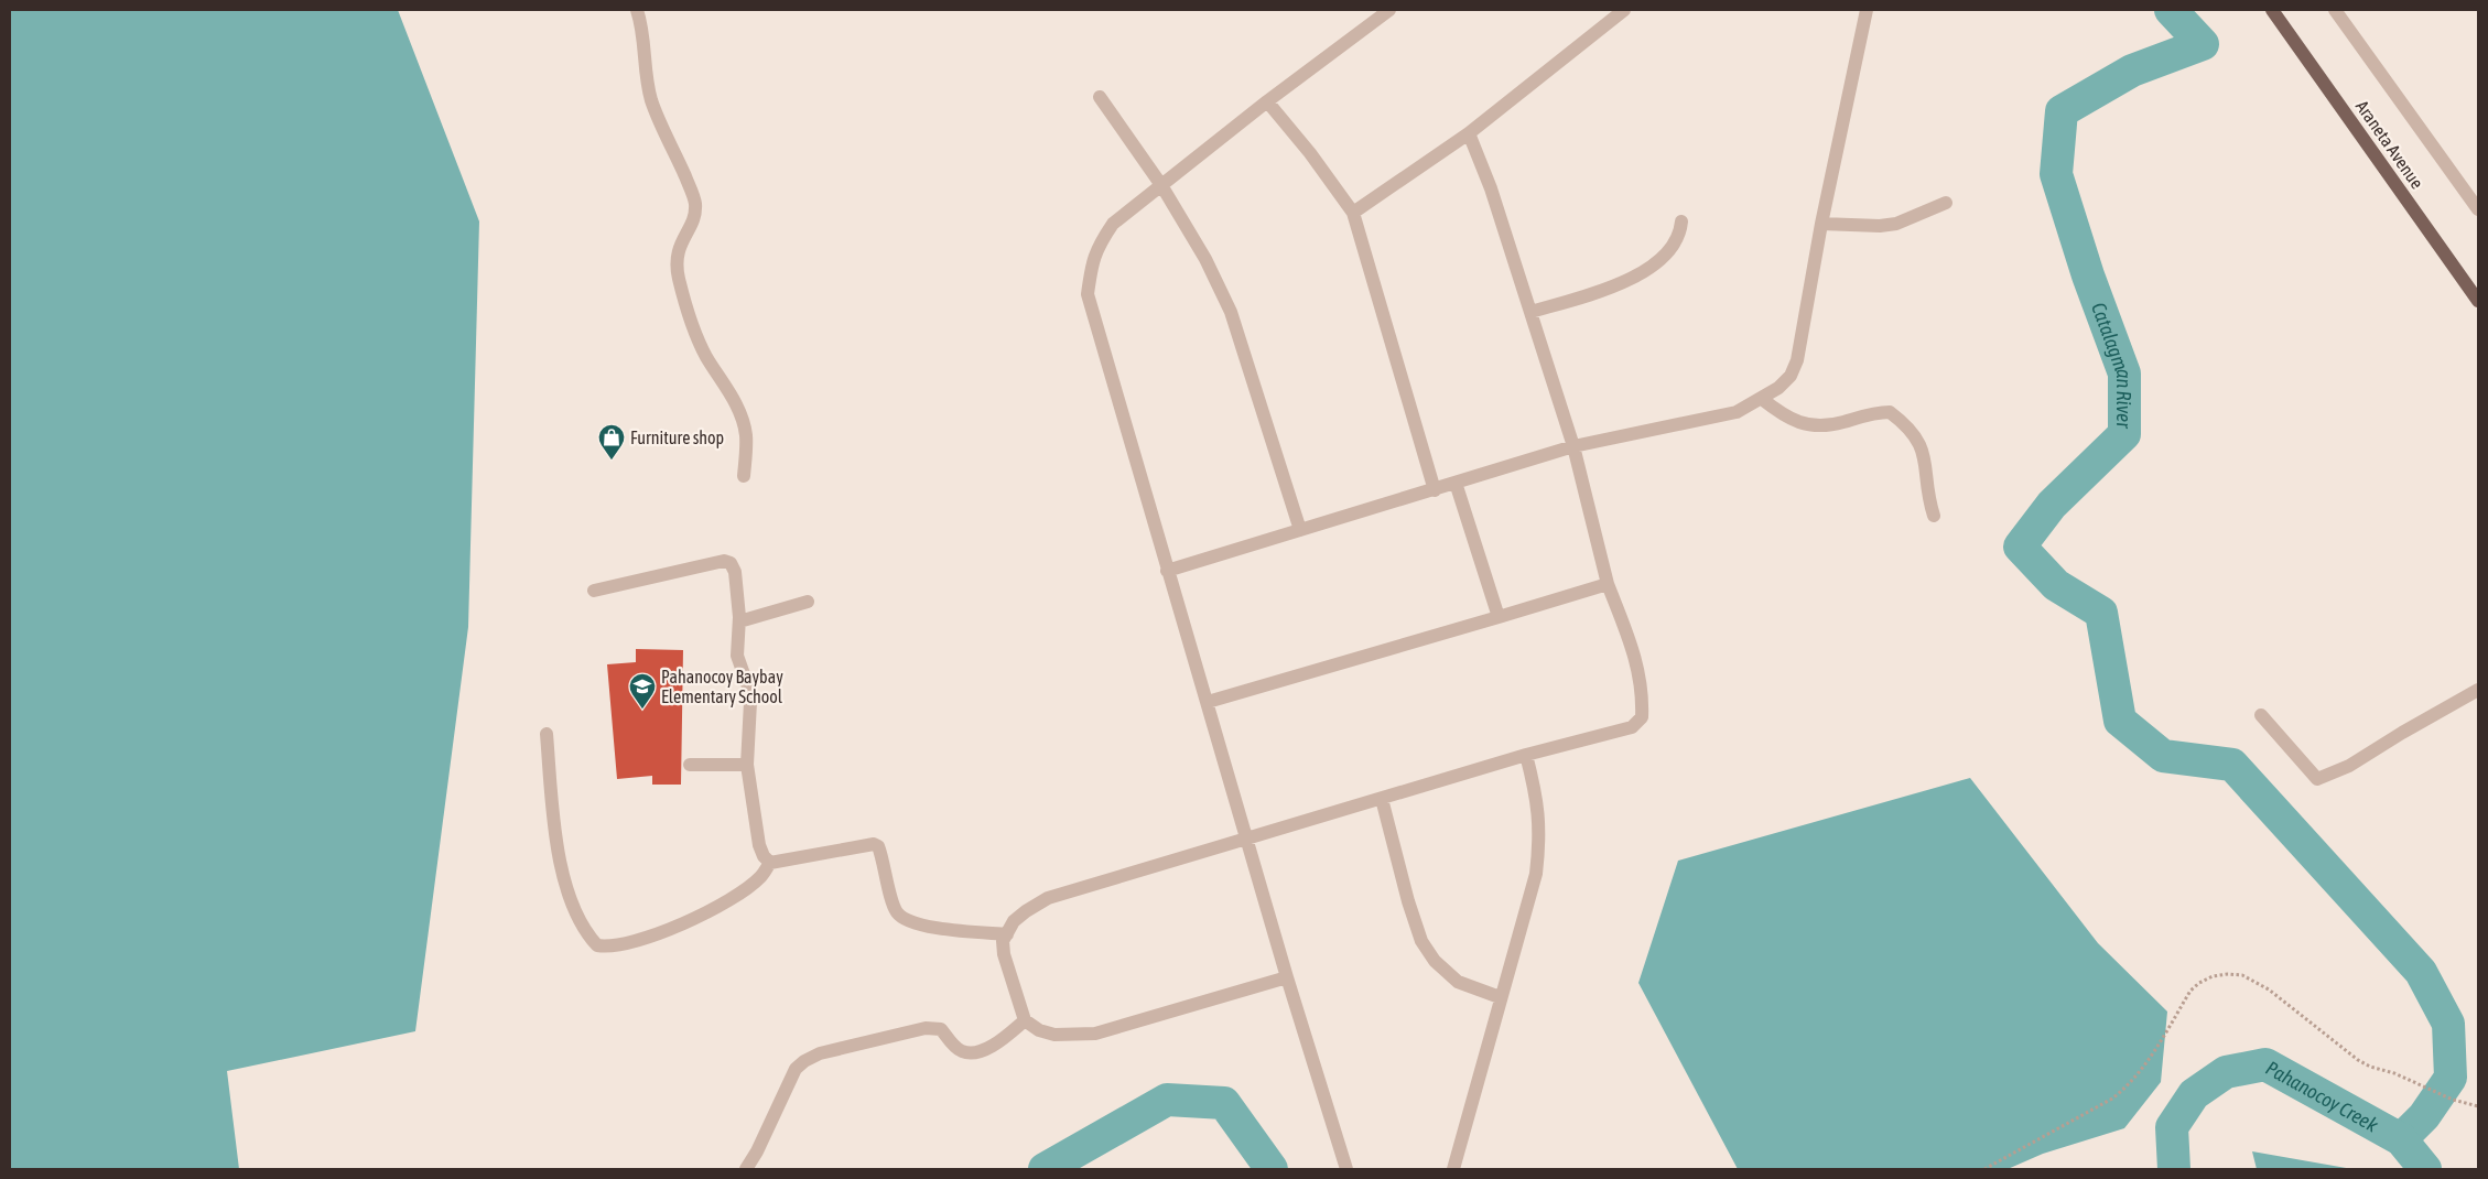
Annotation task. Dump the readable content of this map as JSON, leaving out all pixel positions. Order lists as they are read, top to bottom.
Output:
{
  "streets": {
    "main road": ["Araneta Avenue"]
  },
  "water": ["Catalagman River", "Pahanocoy Creek"],
  "places": {
    "shop": ["Furniture shop"],
    "school or university": ["Pahanocoy Baybay Elementary School"]
  }
}
